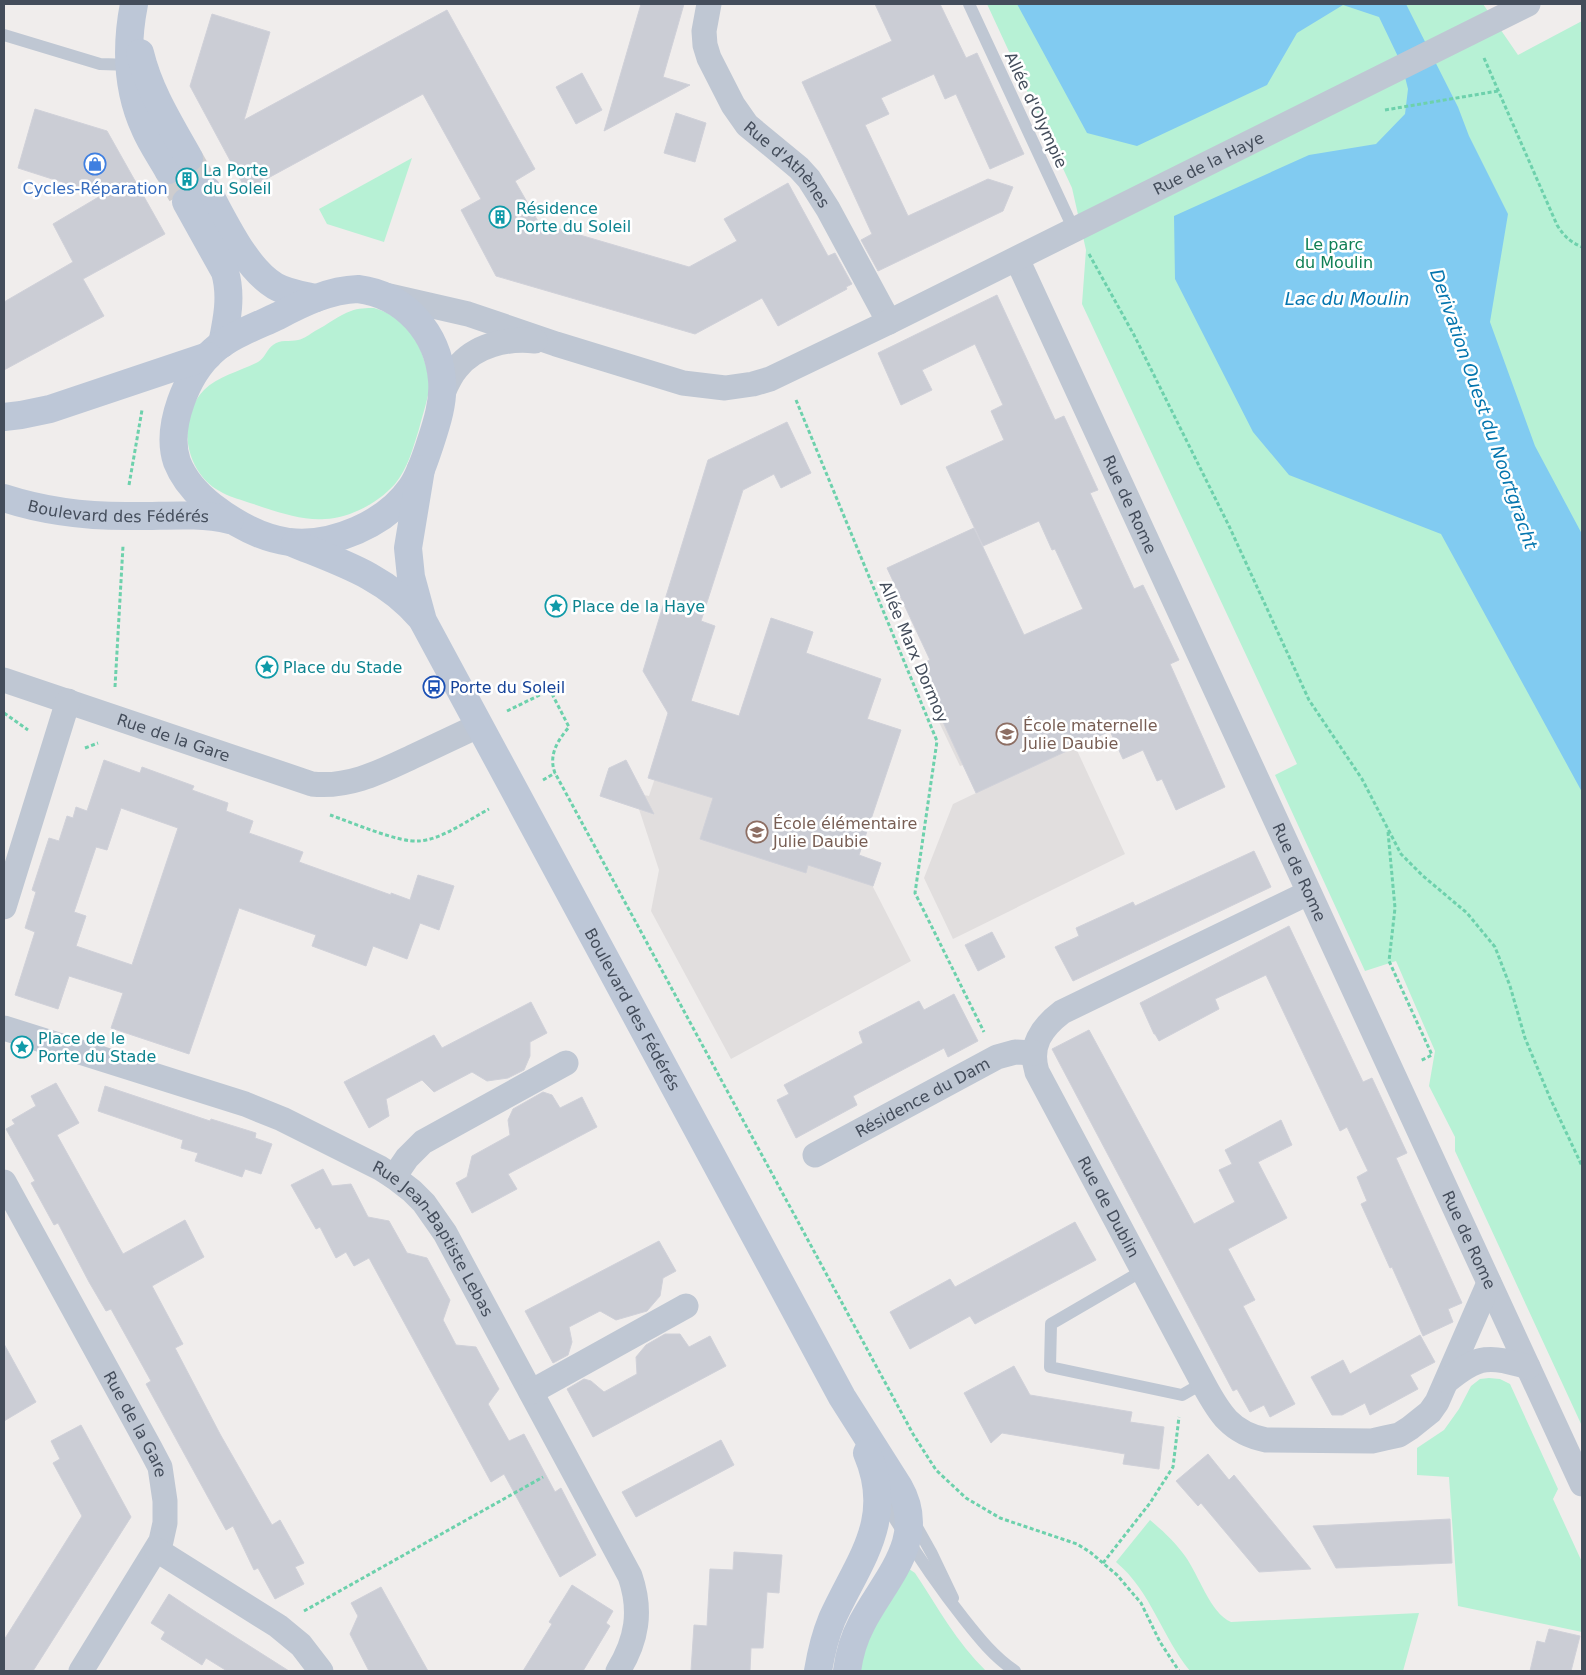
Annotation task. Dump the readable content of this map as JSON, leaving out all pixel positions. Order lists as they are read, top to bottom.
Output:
{
  "streets": {
    "street": [
      "Rue de la Haye",
      "Rue d'Athènes",
      "Rue de Rome",
      "Boulevard des Fédérés",
      "Rue de la Gare",
      "Résidence du Dam",
      "Rue de Dublin",
      "Rue Jean-Baptiste Lebas"
    ],
    "lane": ["Allée d'Olympie"],
    "path": ["Allée Marx Dormoy"]
  },
  "crossings": [
    ["Allée d'Olympie", "Rue de la Haye"],
    ["Rue de la Haye", "Rue d'Athènes"],
    ["Rue de la Haye", "Rue de Rome"],
    ["Rue de Rome", "Rue de Dublin"],
    ["Boulevard des Fédérés", "Rue de la Gare"],
    ["Allée Marx Dormoy", "Résidence du Dam"],
    ["Résidence du Dam", "Rue de Dublin"]
  ],
  "water": ["Lac du Moulin", "Derivation Ouest du Noortgracht"],
  "parks": ["Le parc du Moulin"],
  "places": {
    "shop": ["Cycles-Réparation"],
    "building": ["La Porte du Soleil", "Résidence Porte du Soleil"],
    "place": ["Place de la Haye", "Place du Stade", "Place de le Porte du Stade"],
    "bus stop": ["Porte du Soleil"],
    "school or university": ["École maternelle Julie Daubie", "École élémentaire Julie Daubie"]
  }
}
